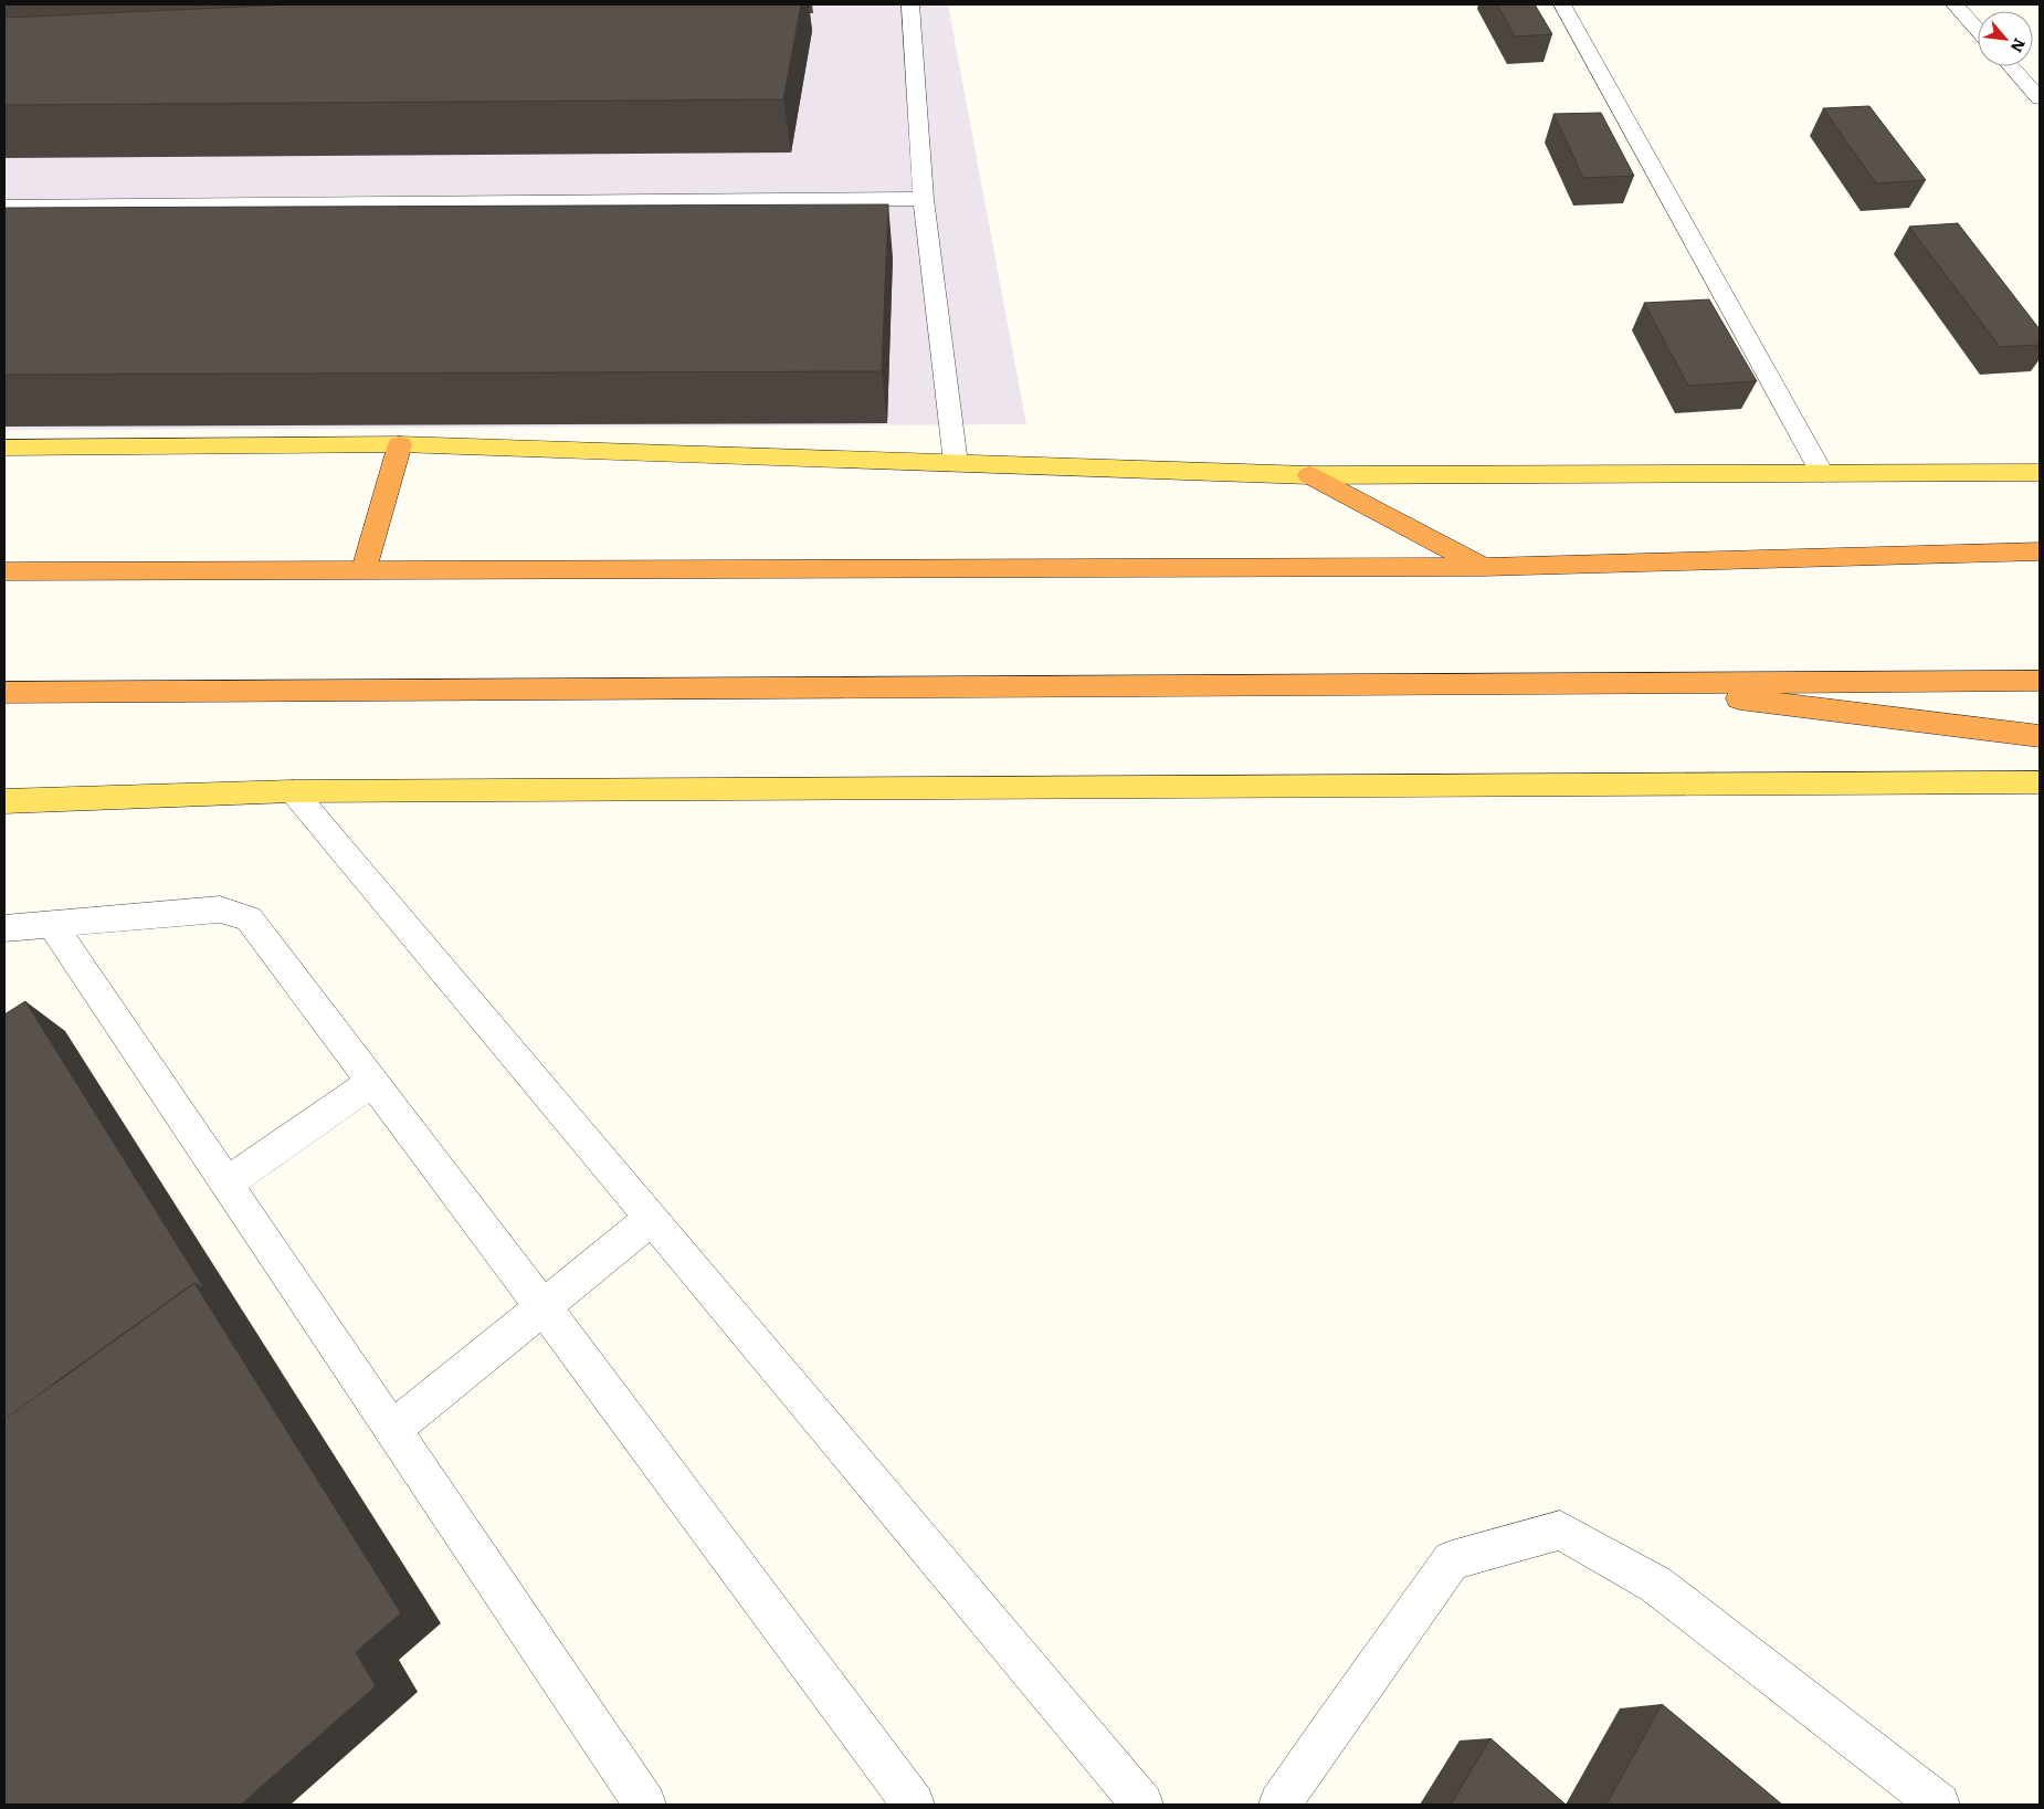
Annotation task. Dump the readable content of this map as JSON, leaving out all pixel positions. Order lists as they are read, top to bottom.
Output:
{
  "north": "bottom right"
}
